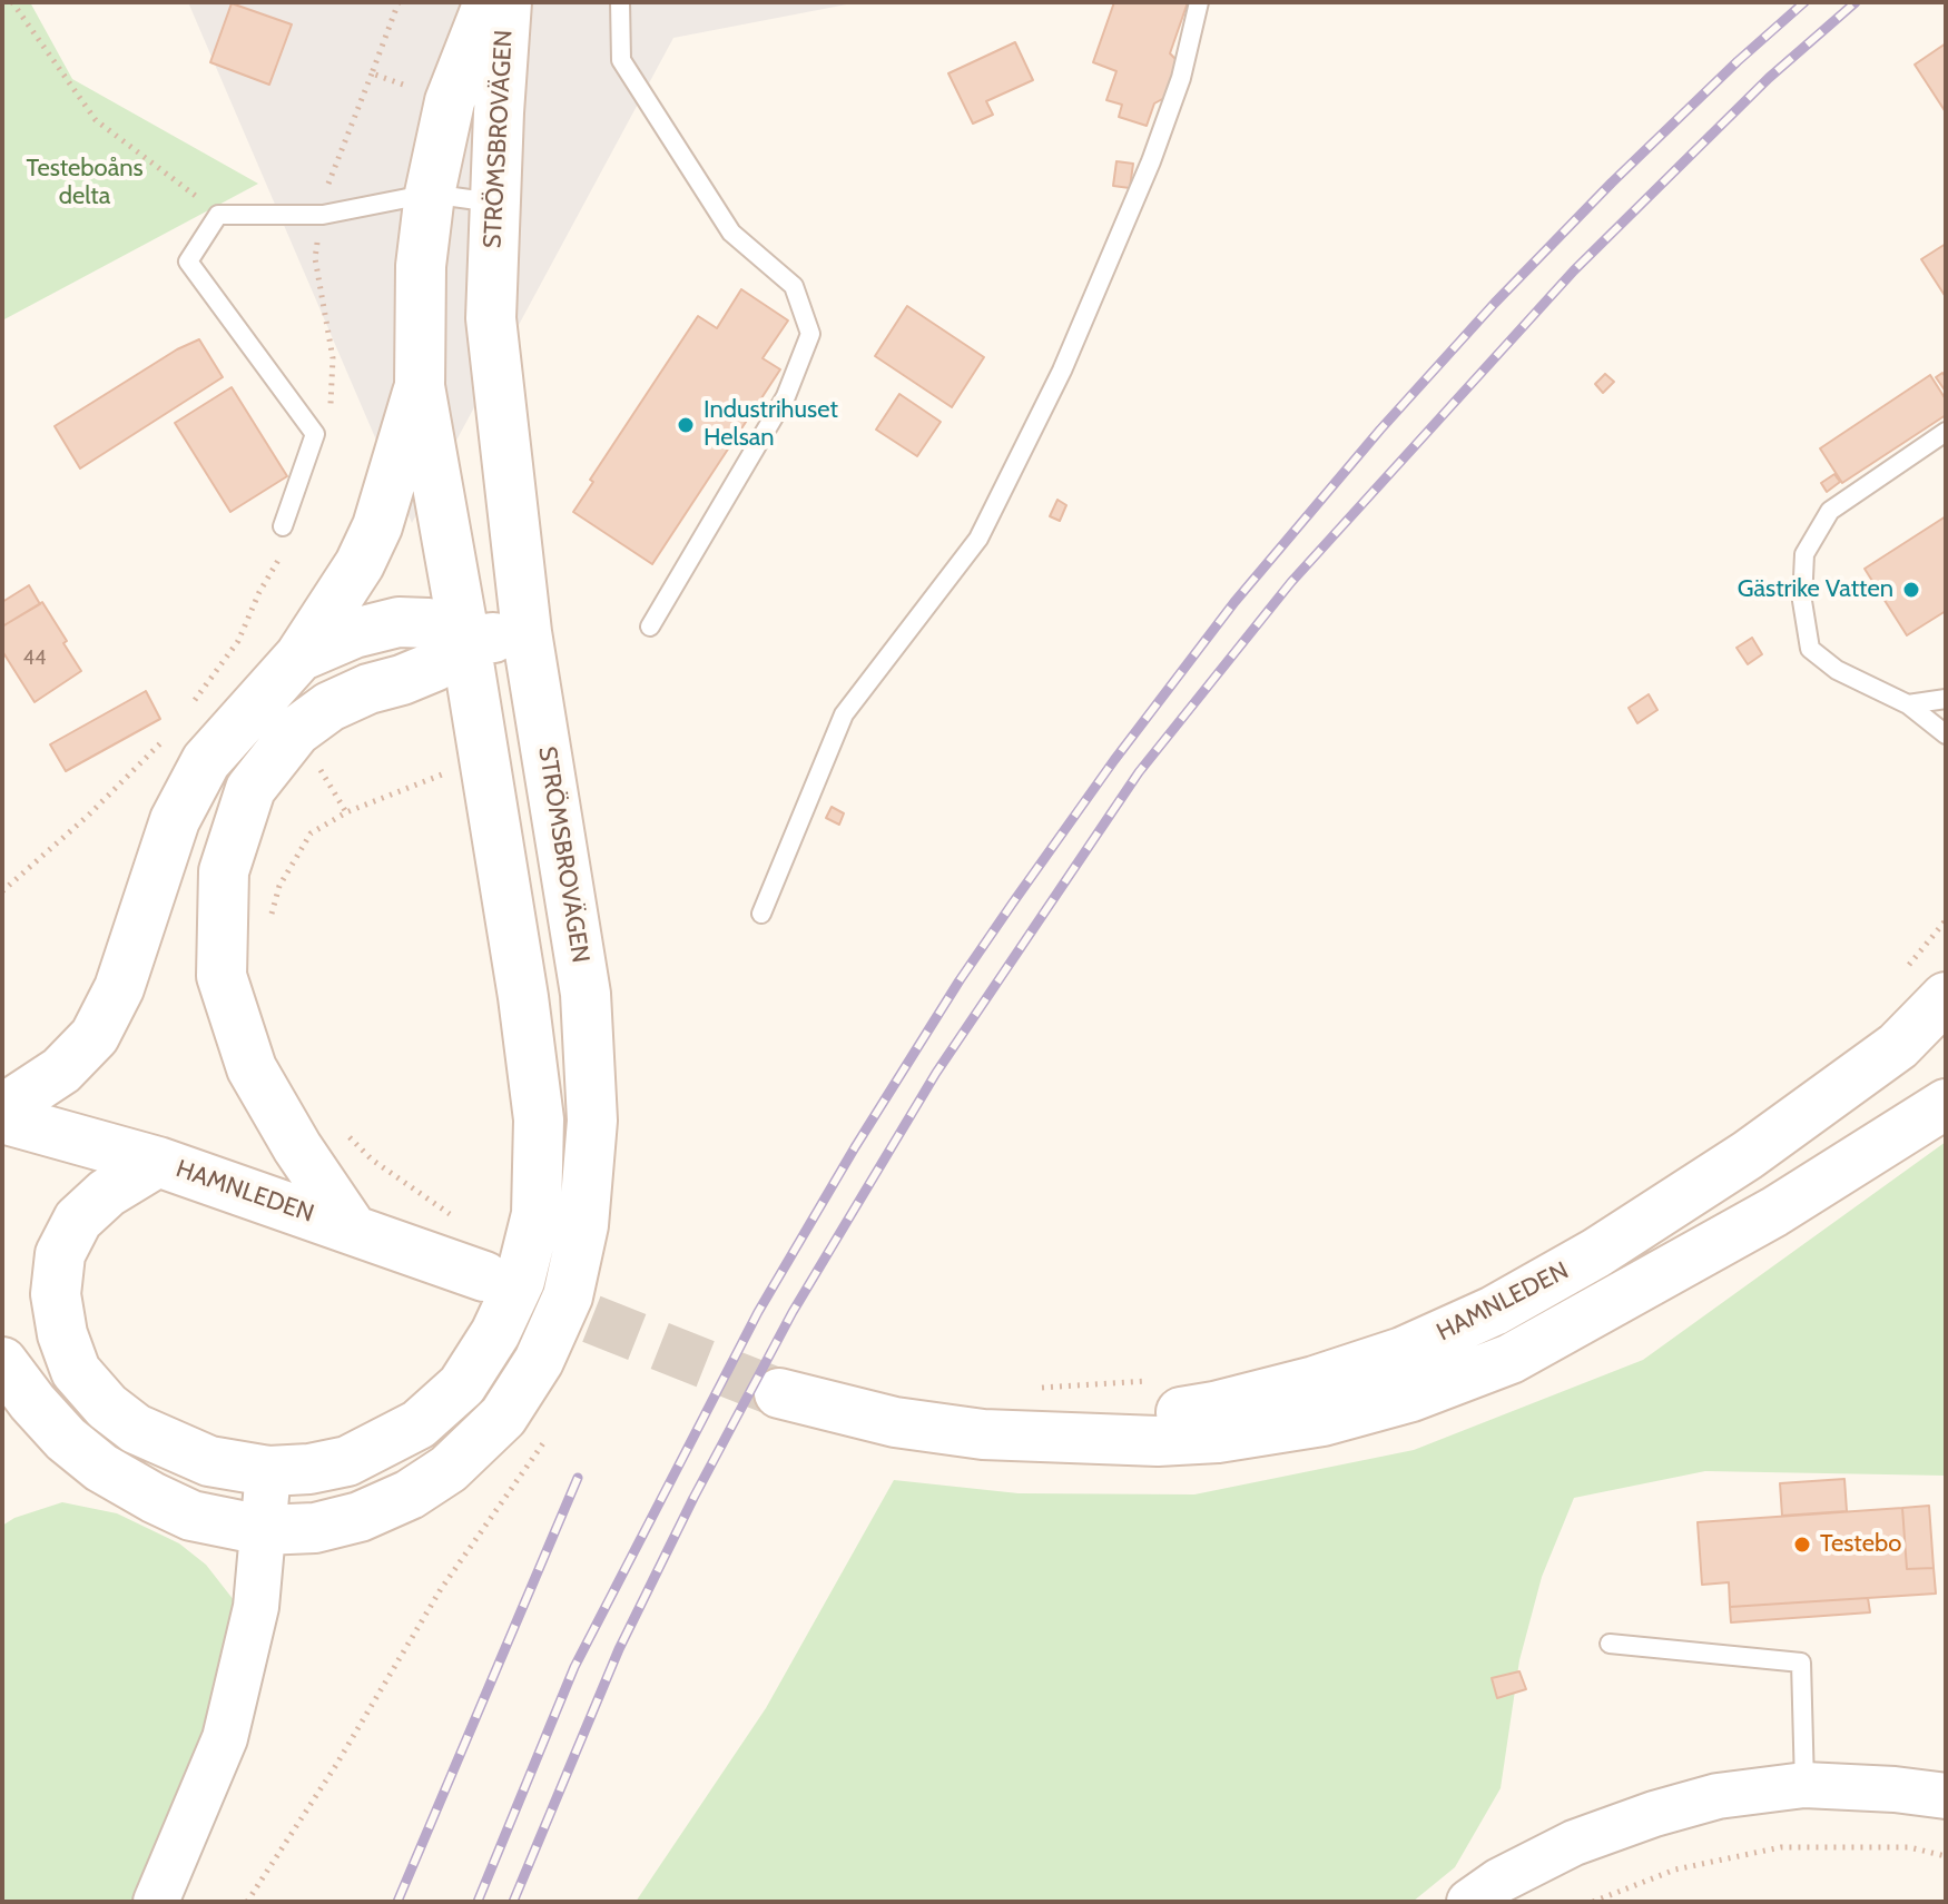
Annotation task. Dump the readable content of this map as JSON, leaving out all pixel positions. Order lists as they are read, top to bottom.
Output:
{
  "streets": {
    "main road": ["STRÖMSBROVÄGEN", "HAMNLEDEN"]
  },
  "crossings": [
    ["STRÖMSBROVÄGEN", "HAMNLEDEN"]
  ],
  "parks": ["Testeboåns delta"],
  "places": ["Industrihuset Helsan", "Gästrike Vatten", "Testebo"],
  "house_numbers": ["44"]
}
